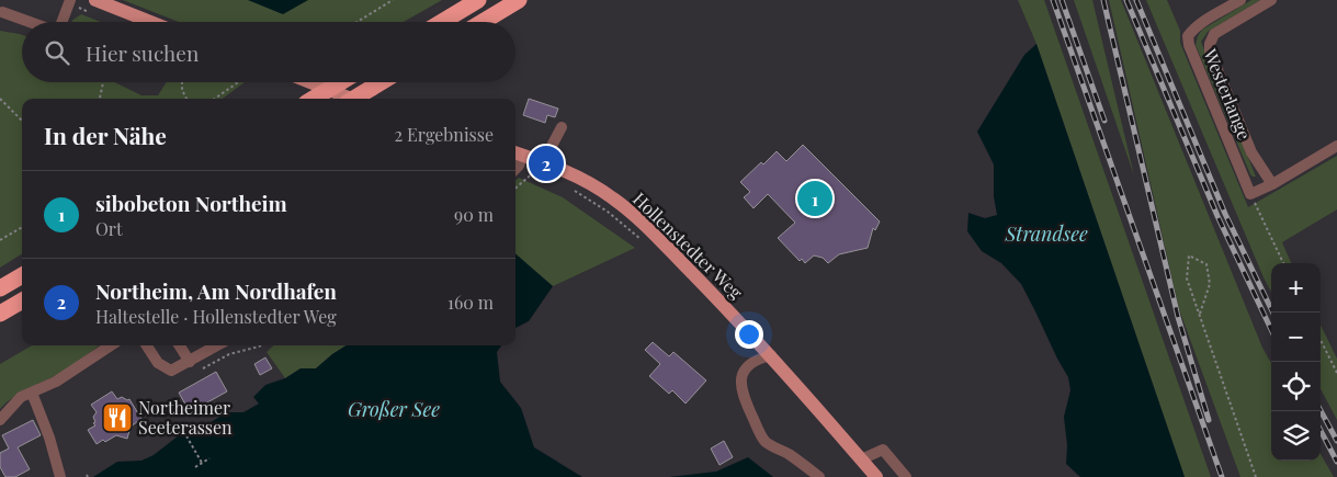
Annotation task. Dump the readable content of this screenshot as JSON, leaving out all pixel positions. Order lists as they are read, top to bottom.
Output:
{
  "streets": {
    "main road": ["Hollenstedter Weg"],
    "street": ["Westerlange"]
  },
  "water": ["Strandsee", "Großer See"],
  "places": {
    "restaurant": ["Northeimer Seeterassen"]
  },
  "page": {
    "search": "Hier suchen",
    "heading": ["In der Nähe", "2 Ergebnisse"],
    "pins": ["2", "1"],
    "list": [
      {
        "mark": "1",
        "name": "sibobeton Northeim",
        "note": "Ort",
        "value": "90 m"
      },
      {
        "mark": "2",
        "name": "Northeim, Am Nordhafen",
        "note": "Haltestelle · Hollenstedter Weg",
        "value": "160 m"
      }
    ],
    "map_buttons": ["+", "−"]
  }
}
